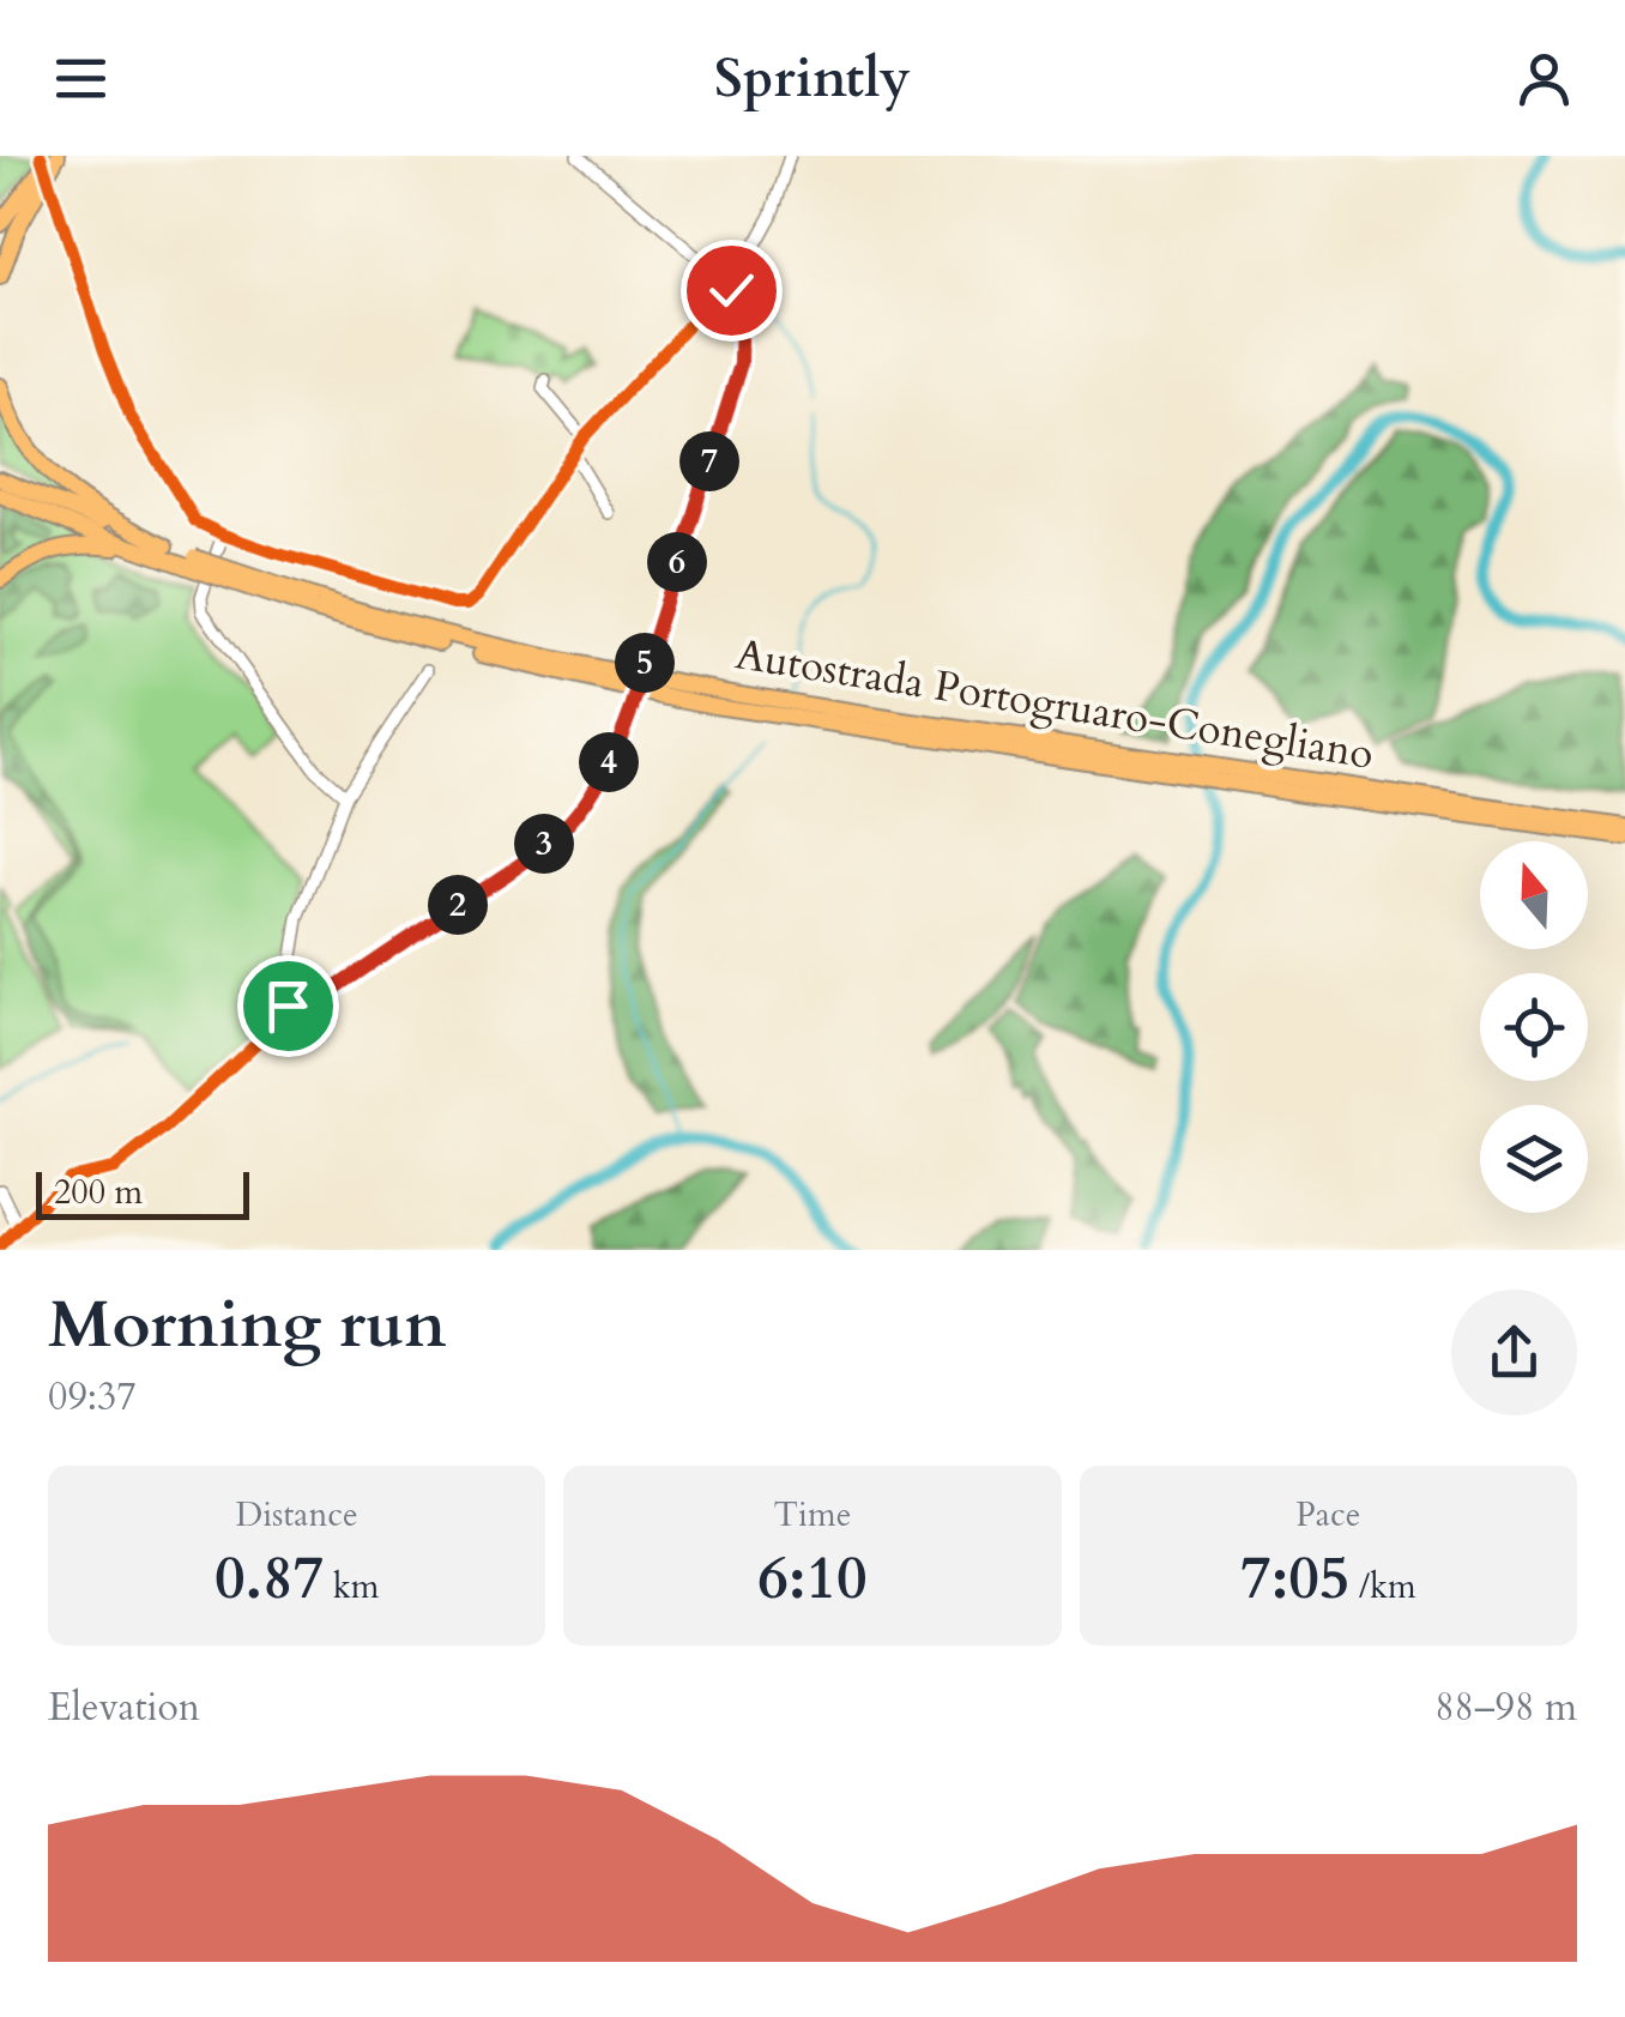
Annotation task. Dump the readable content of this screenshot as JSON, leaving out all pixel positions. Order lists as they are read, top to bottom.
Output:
{
  "streets": {
    "highway": ["Autostrada Portogruaro-Conegliano"]
  },
  "scale_bar": "200 m",
  "north": "top",
  "page": {
    "header": "Sprintly",
    "pins": [
      "7",
      "6",
      "5",
      "4",
      "3",
      "2"
    ],
    "scale": "200 m",
    "heading": ["Morning run", "09:37"],
    "stats": [
      ["Distance", "0.87 km"],
      ["Time", "6:10"],
      ["Pace", "7:05 /km"]
    ],
    "chart": ["Elevation", "88–98 m"]
  }
}
